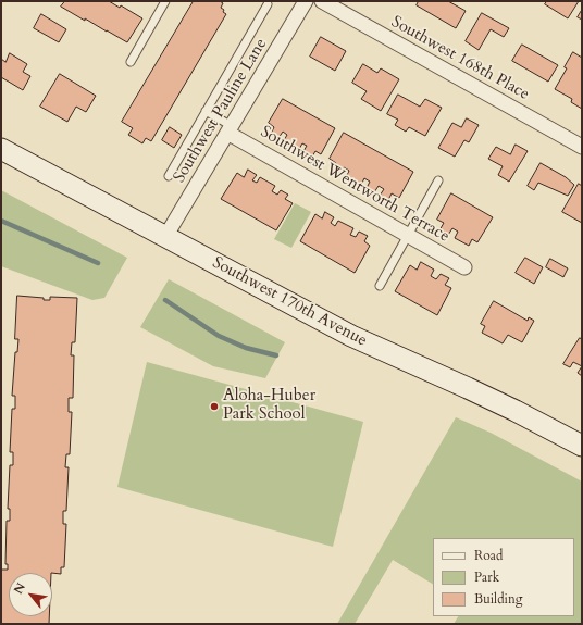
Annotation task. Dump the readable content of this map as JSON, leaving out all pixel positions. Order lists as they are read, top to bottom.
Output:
{
  "streets": {
    "main road": ["Southwest 170th Avenue"],
    "street": ["Southwest 168th Place", "Southwest Pauline Lane", "Southwest Wentworth Terrace"]
  },
  "crossings": [
    ["Southwest Pauline Lane", "Southwest Wentworth Terrace"],
    ["Southwest Pauline Lane", "Southwest 170th Avenue"]
  ],
  "places": ["Aloha-Huber Park School"],
  "legend": ["Road", "Park", "Building"],
  "north": "top left"
}
